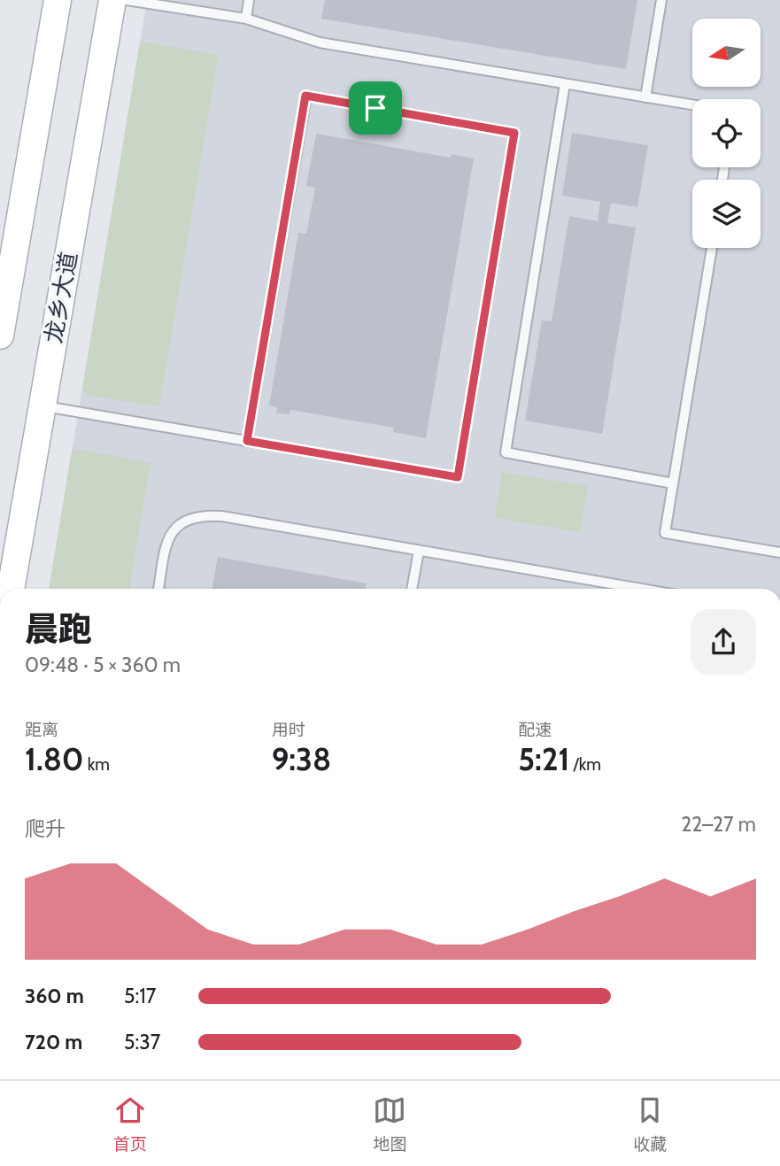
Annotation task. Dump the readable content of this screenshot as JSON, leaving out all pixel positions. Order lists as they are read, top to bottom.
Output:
{
  "streets": {
    "main road": ["龙乡大道"]
  },
  "north": "left",
  "page": {
    "heading": ["晨跑", "09:48 · 5 × 360 m"],
    "stats": [
      ["距离", "1.80 km"],
      ["用时", "9:38"],
      ["配速", "5:21 /km"]
    ],
    "chart": ["爬升", "22–27 m"],
    "list": [
      {
        "name": "360 m",
        "note": "5:17"
      },
      {
        "name": "720 m",
        "note": "5:37"
      }
    ],
    "tabs": ["首页", "地图", "收藏"]
  }
}
